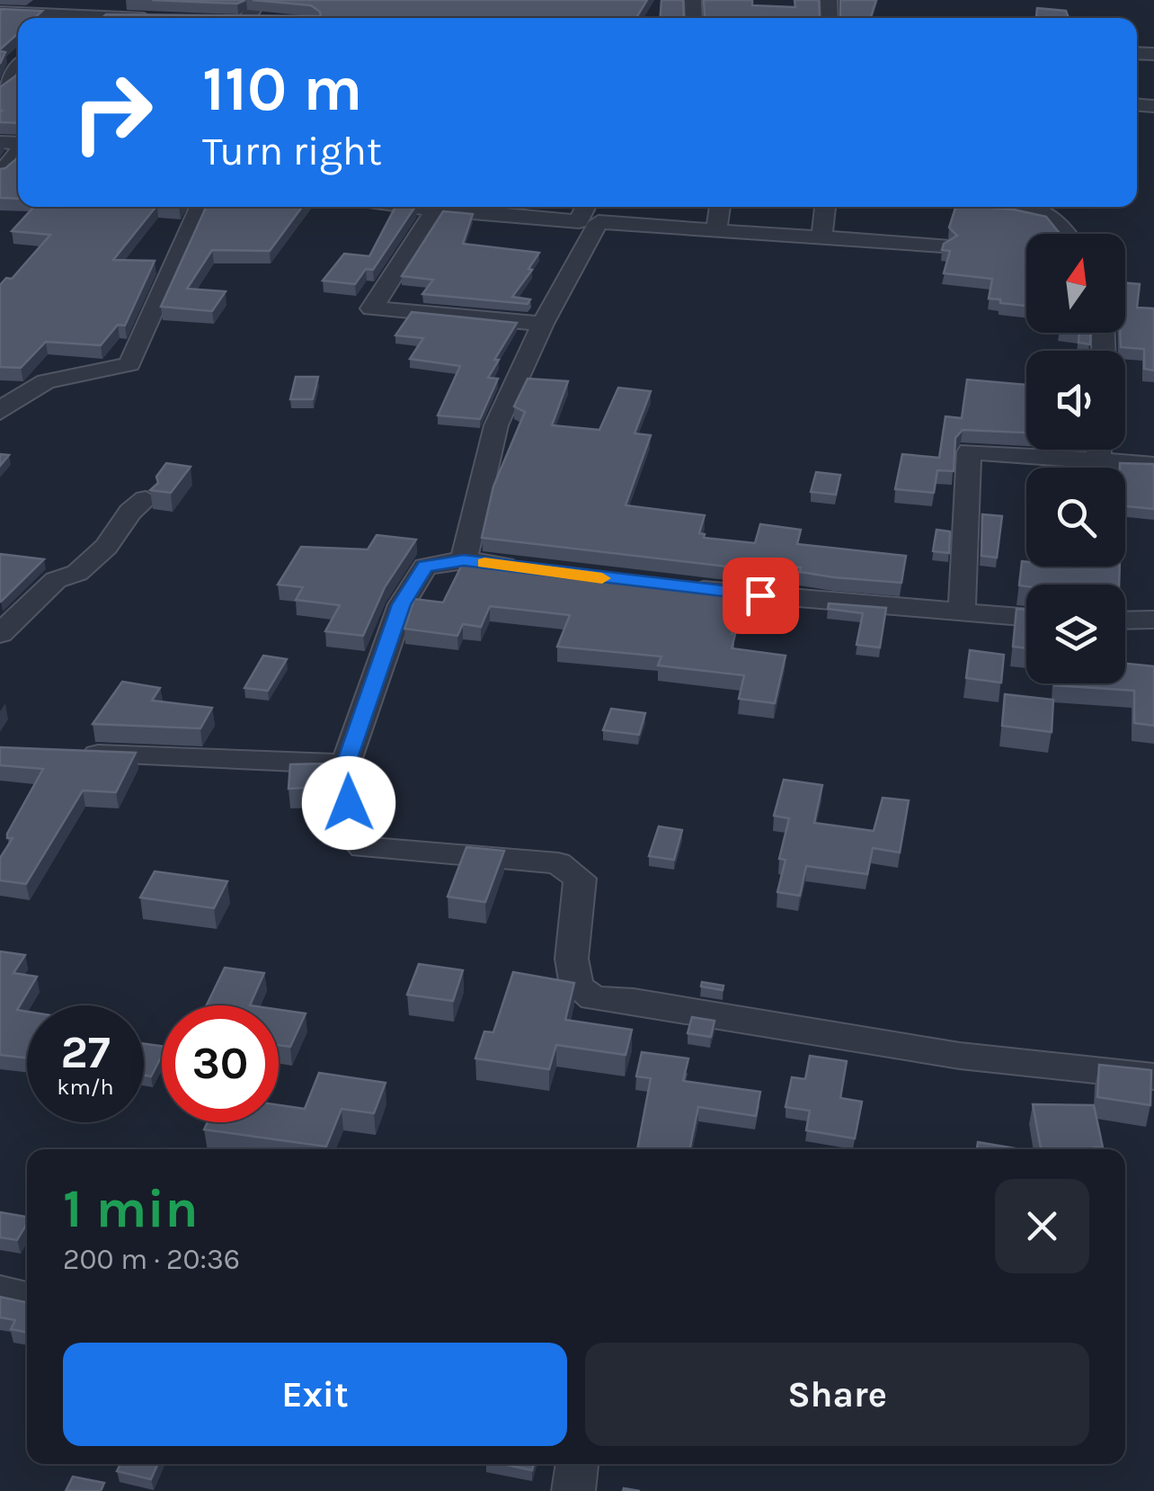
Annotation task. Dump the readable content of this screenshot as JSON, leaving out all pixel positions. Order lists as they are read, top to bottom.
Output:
{
  "north": "top",
  "page": {
    "turn": ["110 m", "Turn right"],
    "speed": "27 km/h",
    "limit": "30",
    "heading": ["1 min", "200 m · 20:36"],
    "buttons": ["Exit", "Share"]
  }
}
